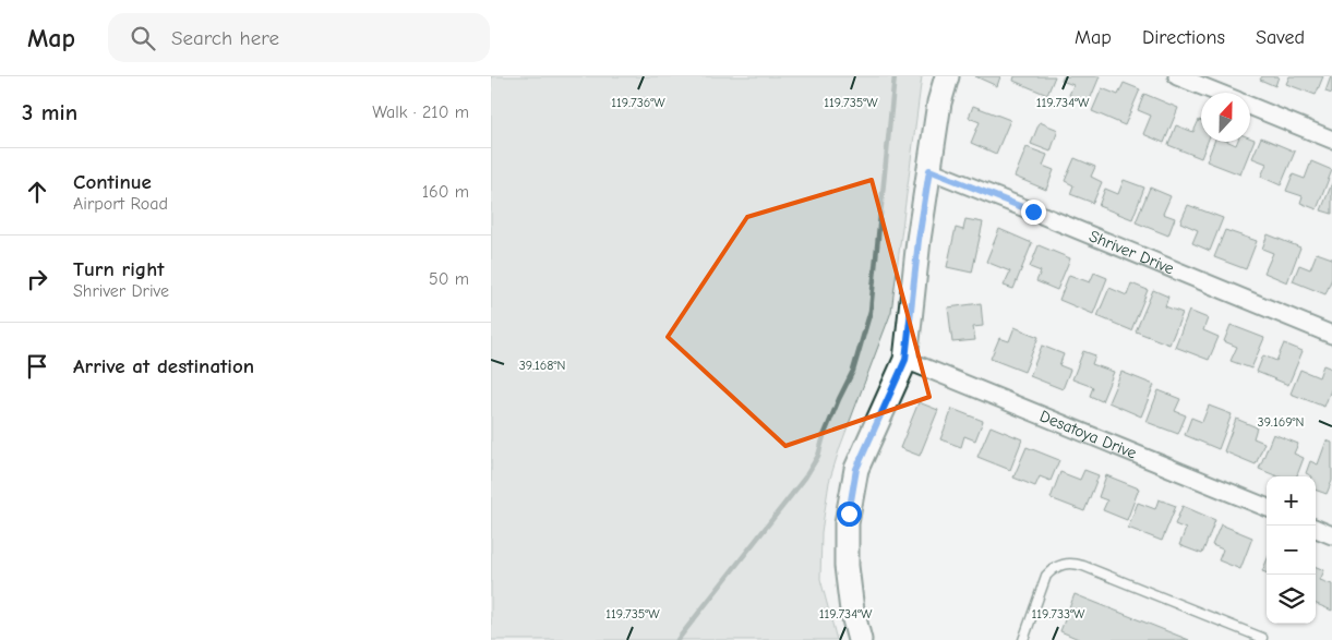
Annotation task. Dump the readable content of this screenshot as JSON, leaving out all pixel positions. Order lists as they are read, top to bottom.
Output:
{
  "streets": {
    "street": ["Shriver Drive", "Desatoya Drive"]
  },
  "north": "top",
  "page": {
    "header": "Map",
    "search": "Search here",
    "nav": ["Map", "Directions", "Saved"],
    "heading": ["3 min", "Walk · 210 m"],
    "list": [
      ["Continue", "Airport Road", "160 m"],
      ["Turn right", "Shriver Drive", "50 m"],
      "Arrive at destination"
    ],
    "map_buttons": ["+", "−"]
  },
  "coordinates": [
    "119.735°W",
    "119.734°W",
    "119.736°W",
    "39.168°N",
    "39.169°N",
    "119.733°W"
  ]
}
